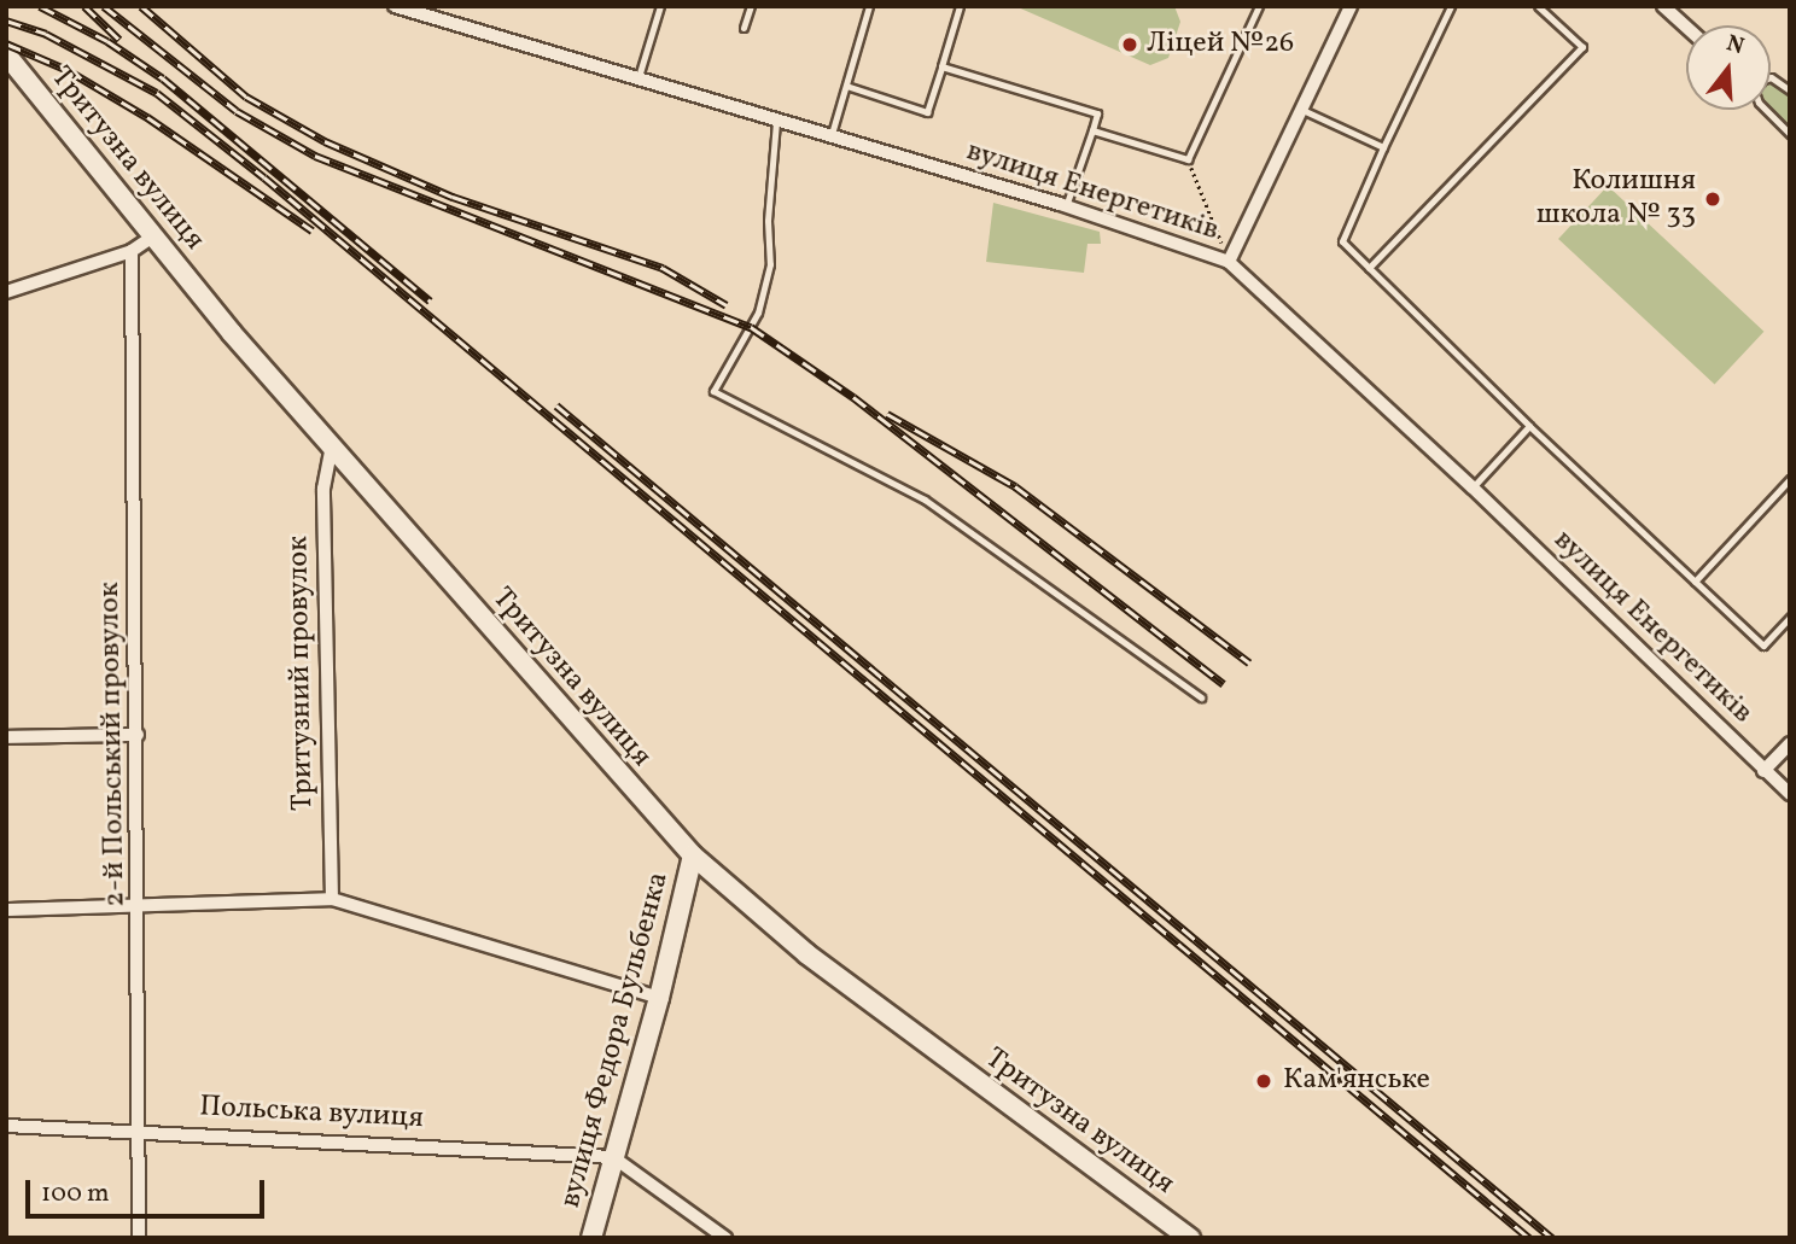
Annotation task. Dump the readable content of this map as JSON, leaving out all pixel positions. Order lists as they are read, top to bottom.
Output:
{
  "streets": {
    "street": [
      "Тритузна вулиця",
      "вулиця Енергетиків",
      "Тритузний провулок",
      "2-й Польський провулок",
      "вулиця Федора Бульбенка",
      "Польська вулиця"
    ]
  },
  "crossings": [
    ["Тритузна вулиця", "Тритузний провулок"],
    ["Тритузна вулиця", "вулиця Федора Бульбенка"],
    ["2-й Польський провулок", "Польська вулиця"],
    ["вулиця Федора Бульбенка", "Польська вулиця"]
  ],
  "places": ["Ліцей №26", "Колишня школа № 33", "Кам'янське"],
  "scale_bar": "100 m",
  "north": "top"
}
